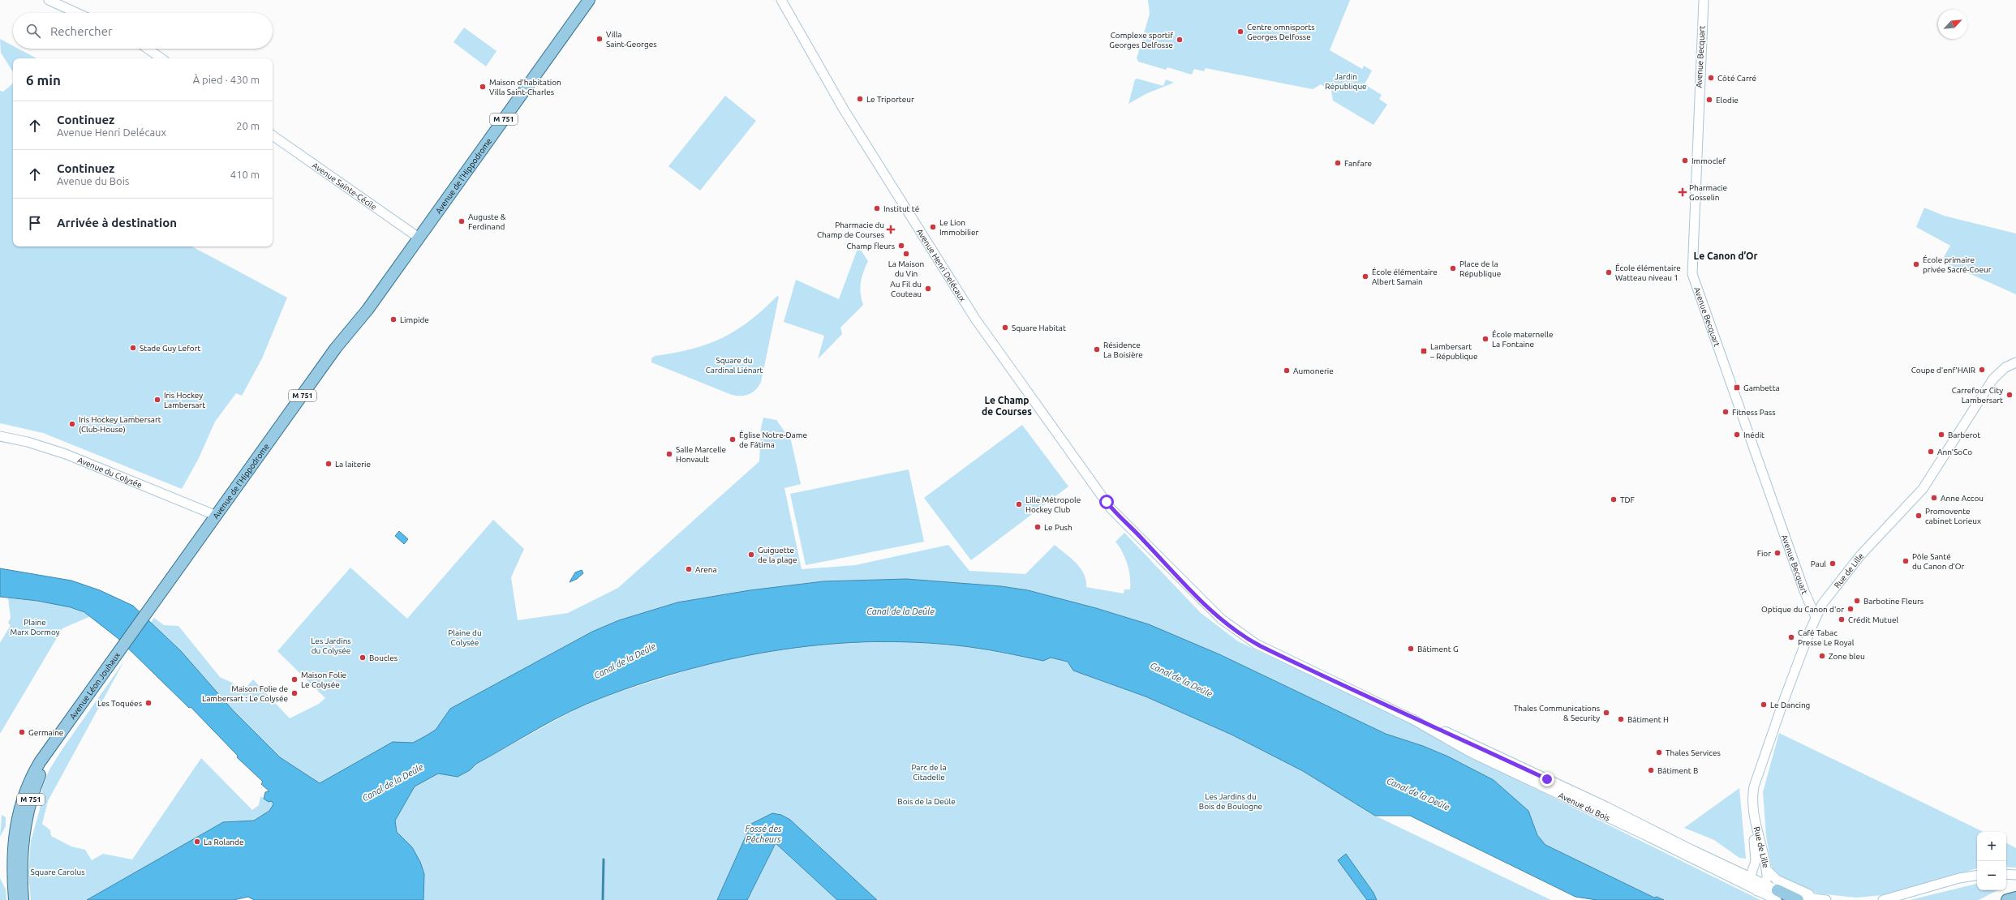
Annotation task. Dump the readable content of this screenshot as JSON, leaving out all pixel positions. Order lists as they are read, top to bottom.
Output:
{
  "streets": {
    "main road": ["M 751", "Avenue de l'Hippodrome", "Avenue Léon Jouhaux"],
    "street": [
      "Avenue Becquart",
      "Avenue Sainte-Cécile",
      "Avenue Henri Delécaux",
      "Avenue du Colysée",
      "Rue de Lille",
      "Avenue du Bois"
    ]
  },
  "crossings": [
    ["Avenue Becquart", "Rue de Lille"],
    ["Avenue de l'Hippodrome", "Avenue Sainte-Cécile"],
    ["Avenue de l'Hippodrome", "Avenue du Colysée"],
    ["Avenue de l'Hippodrome", "Avenue Léon Jouhaux"],
    ["Avenue Henri Delécaux", "Avenue du Bois"],
    ["Rue de Lille", "Avenue du Bois"]
  ],
  "districts": ["Le Canon d’Or", "Le Champ de Courses"],
  "water": ["Canal de la Deûle", "Fossé des Pêcheurs"],
  "parks": [
    "Jardin République",
    "Square du Cardinal Liénart",
    "Plaine Marx Dormoy",
    "Plaine du Colysée",
    "Les Jardins du Colysée",
    "Parc de la Citadelle",
    "Les Jardins du Bois de Boulogne",
    "Bois de la Deûle",
    "Square Carolus"
  ],
  "places": {
    "other": [
      "Centre omnisports Georges Delfosse",
      "Villa Saint-Georges",
      "Complexe sportif Georges Delfosse",
      "Côté Carré",
      "Maison d'habitation Villa Saint-Charles",
      "Le Triporteur",
      "Elodie",
      "Immoclef",
      "Fanfare",
      "Institut té",
      "Auguste & Ferdinand",
      "Le Lion Immobilier",
      "Champ fleurs",
      "La Maison du Vin",
      "École primaire privée Sacré-Coeur",
      "Place de la République",
      "École élémentaire Watteau niveau 1",
      "École élémentaire Albert Samain",
      "Au Fil du Couteau",
      "Limpide",
      "Square Habitat",
      "École maternelle La Fontaine",
      "Stade Guy Lefort",
      "Résidence La Boisière",
      "Coupe d'enf'HAIR",
      "Aumonerie",
      "Carrefour City Lambersart",
      "Iris Hockey Lambersart",
      "Fitness Pass",
      "Iris Hockey Lambersart (Club-House)",
      "Inédit",
      "Barberot",
      "Église Notre-Dame de Fátima",
      "Ann'SoCo",
      "Salle Marcelle Honvault",
      "La laiterie",
      "Anne Accou",
      "TDF",
      "Lille Métropole Hockey Club",
      "Promovente cabinet Lorieux",
      "Le Push",
      "Fior",
      "Guiguette de la plage",
      "Pôle Santé du Canon d'Or",
      "Paul",
      "Arena",
      "Barbotine Fleurs",
      "Optique du Canon d'or",
      "Crédit Mutuel",
      "Café Tabac Presse Le Royal",
      "Bâtiment G",
      "Zone bleu",
      "Boucles",
      "Maison Folie Le Colysée",
      "Maison Folie de Lambersart : Le Colysée",
      "Les Toquées",
      "Le Dancing",
      "Thales Communications & Security",
      "Bâtiment H",
      "Germaine",
      "Thales Services",
      "Bâtiment B",
      "La Rolande"
    ],
    "health": ["Pharmacie Gosselin", "Pharmacie du Champ de Courses"],
    "transit": ["Lambersart – République", "Gambetta"]
  },
  "north": "top right",
  "page": {
    "search": "Rechercher",
    "heading": ["6 min", "À pied · 430 m"],
    "list": [
      ["Continuez", "Avenue Henri Delécaux", "20 m"],
      ["Continuez", "Avenue du Bois", "410 m"],
      "Arrivée à destination"
    ],
    "map_buttons": ["+", "−"]
  }
}
